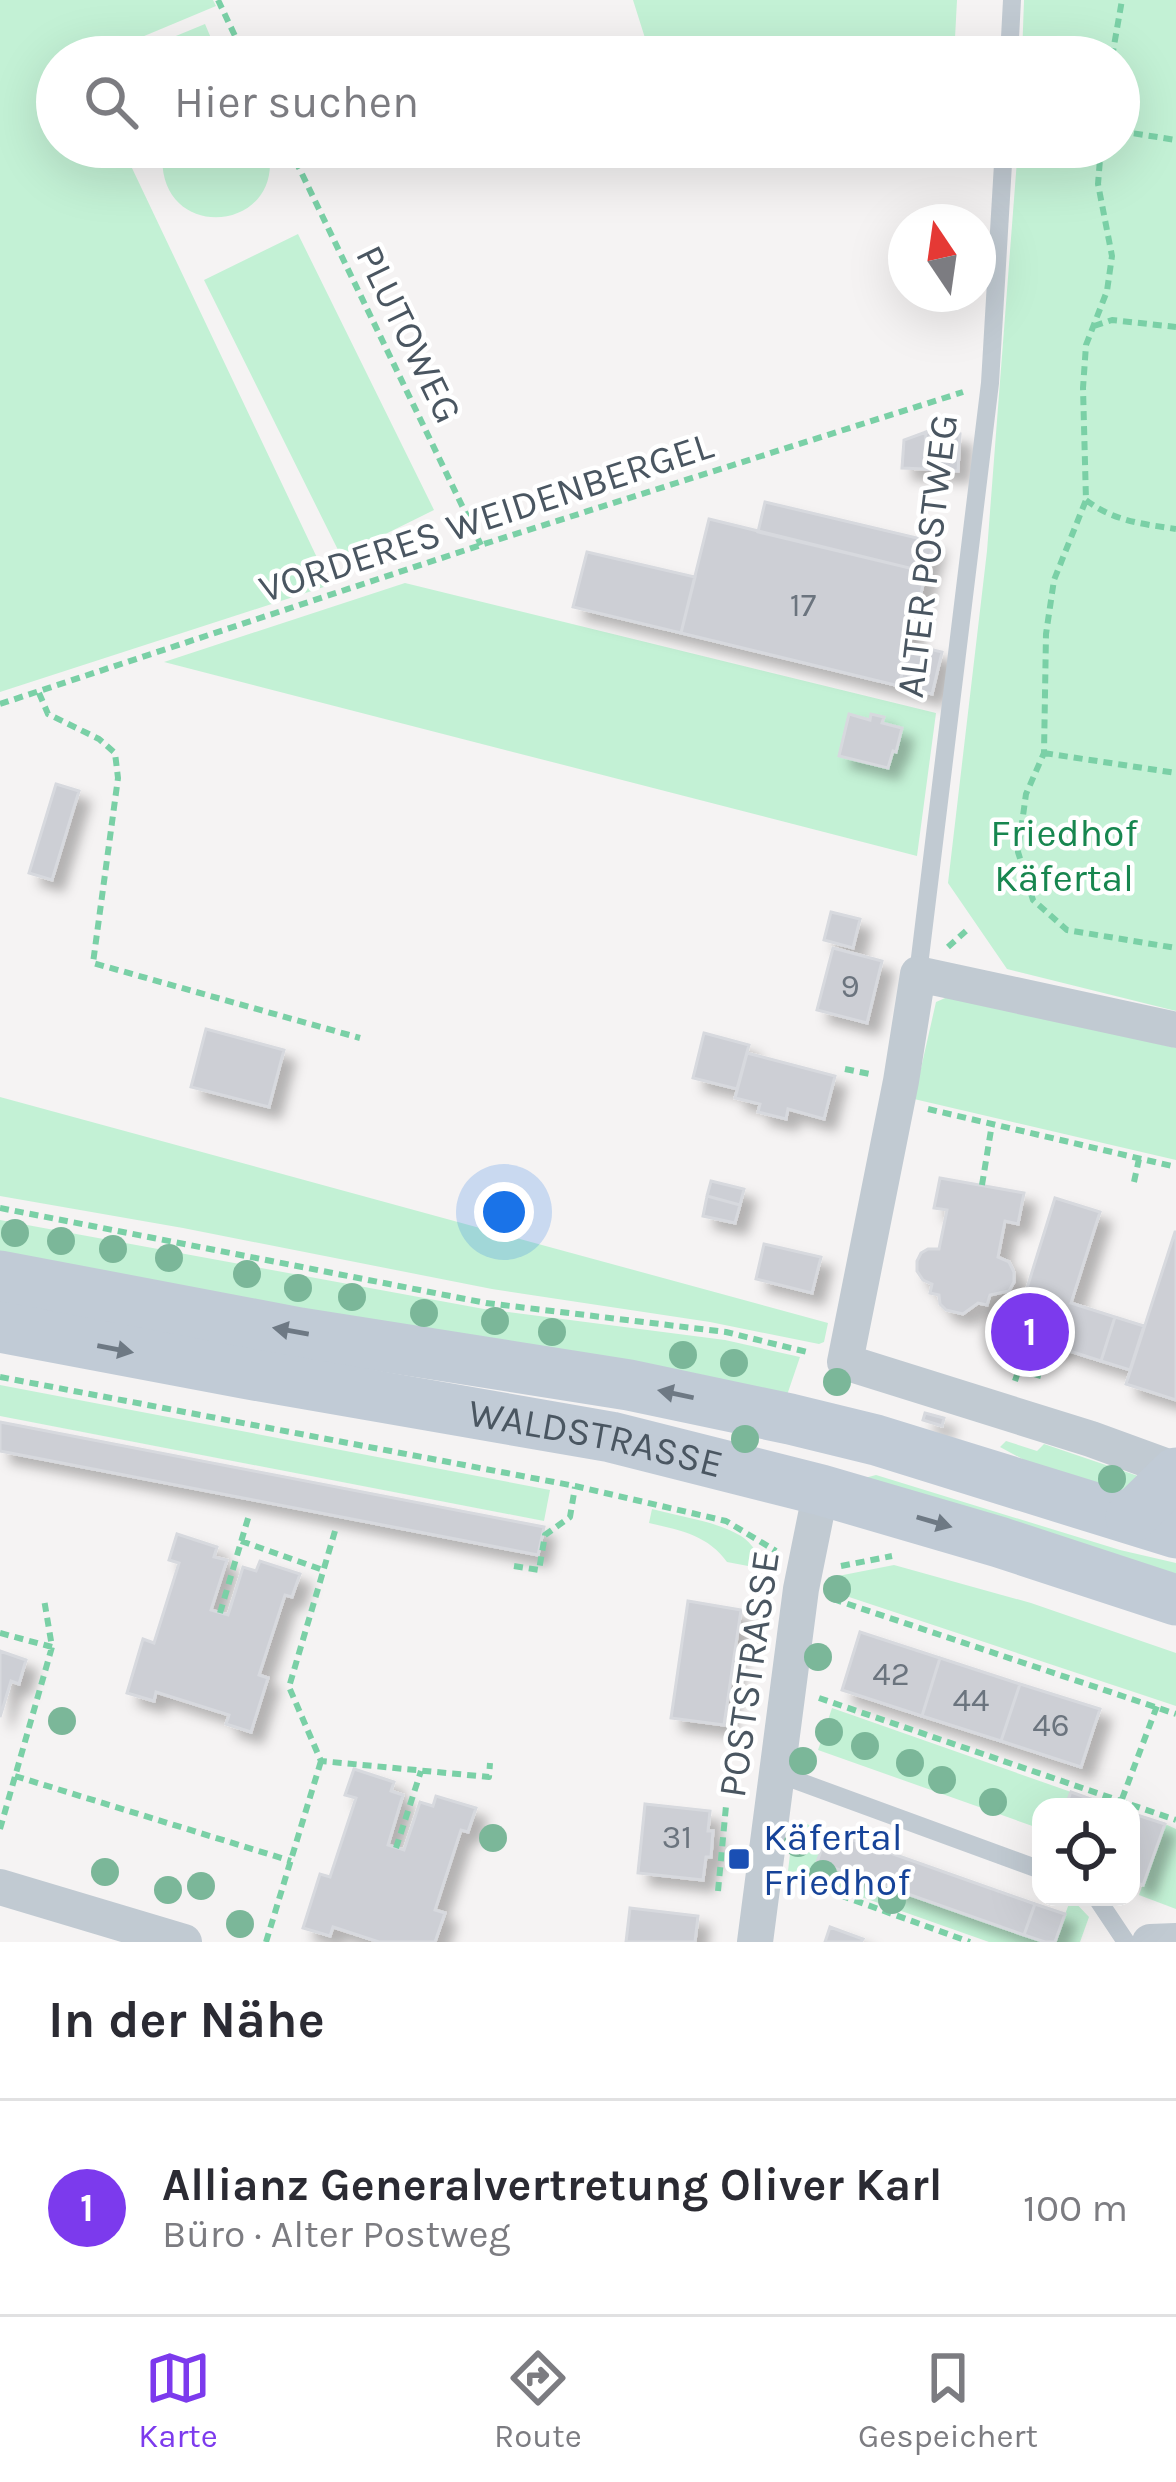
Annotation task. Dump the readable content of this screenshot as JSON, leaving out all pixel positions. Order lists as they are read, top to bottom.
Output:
{
  "streets": {
    "main road": ["WALDSTRASSE"],
    "street": ["ALTER POSTWEG", "POSTSTRASSE"],
    "path": ["PLUTOWEG", "VORDERES WEIDENBERGEL"]
  },
  "crossings": [
    ["PLUTOWEG", "VORDERES WEIDENBERGEL"],
    ["VORDERES WEIDENBERGEL", "ALTER POSTWEG"],
    ["WALDSTRASSE", "POSTSTRASSE"]
  ],
  "parks": ["Friedhof Käfertal"],
  "places": {
    "transit": ["Käfertal Friedhof"]
  },
  "house_numbers": [
    "17",
    "9",
    "42",
    "44",
    "46",
    "31"
  ],
  "north": "top",
  "page": {
    "search": "Hier suchen",
    "pins": "1",
    "heading": "In der Nähe",
    "list": [
      {
        "mark": "1",
        "name": "Allianz Generalvertretung Oliver Karl",
        "note": "Büro · Alter Postweg",
        "value": "100 m"
      }
    ],
    "nav": ["Karte", "Route", "Gespeichert"]
  }
}
